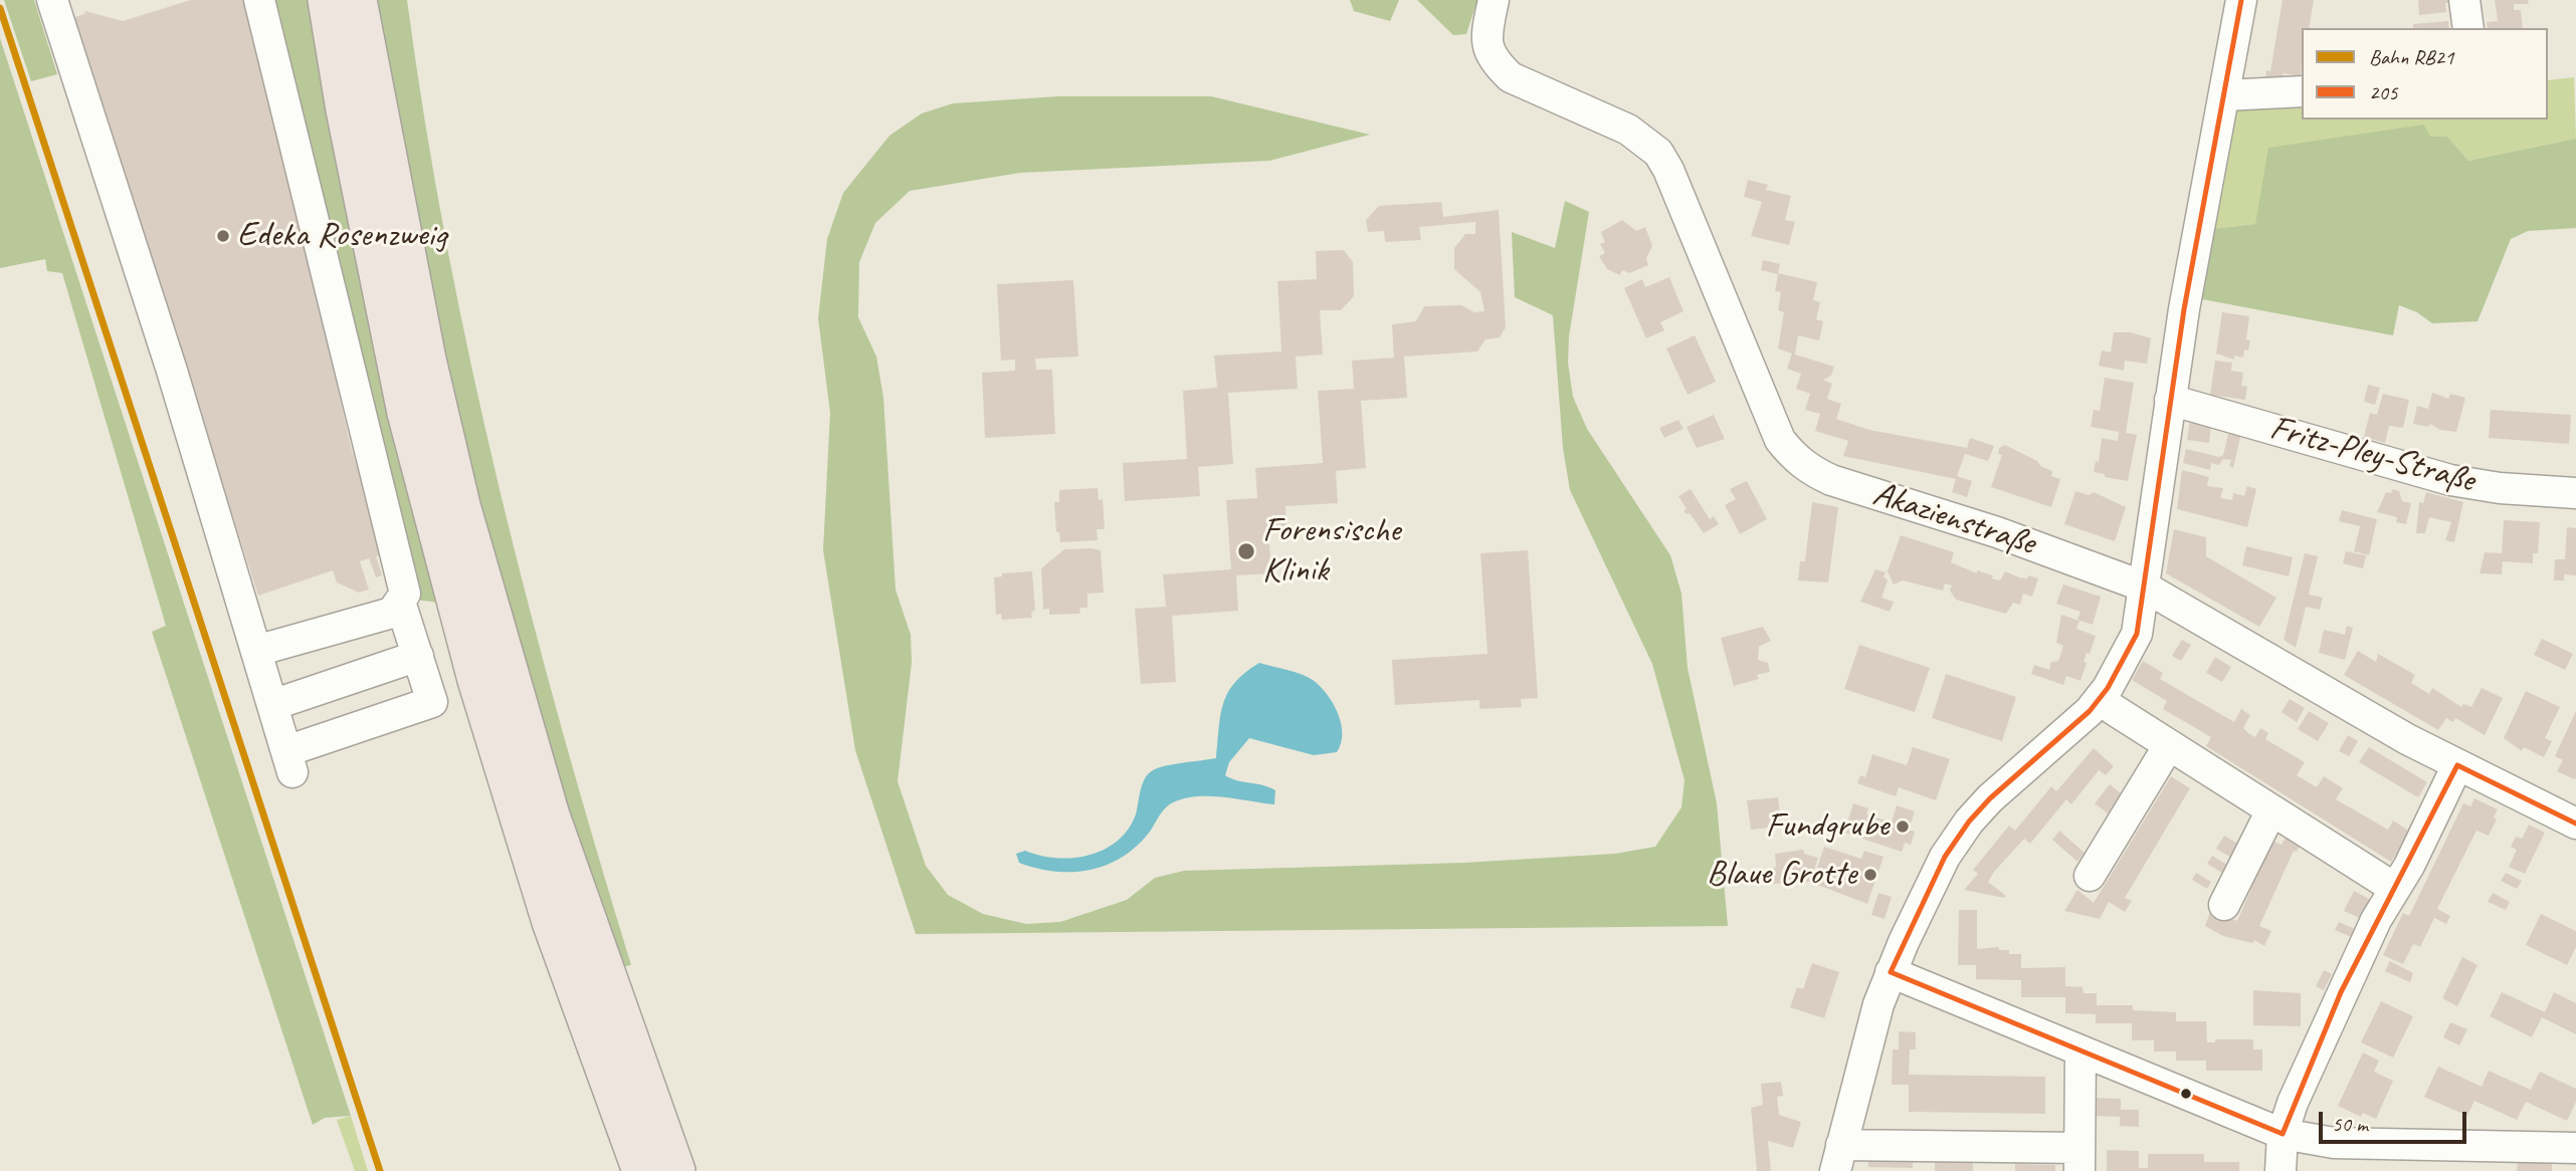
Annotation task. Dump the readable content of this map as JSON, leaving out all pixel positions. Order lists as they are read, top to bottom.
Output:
{
  "streets": {
    "street": ["Fritz-Pley-Straße", "Akazienstraße"]
  },
  "places": [
    "Edeka Rosenzweig",
    "Forensische Klinik",
    "Fundgrube",
    "Blaue Grotte"
  ],
  "lines": ["transit line 205", "rail line RB21"],
  "legend": ["Bahn RB21", "205"],
  "scale_bar": "50 m"
}
